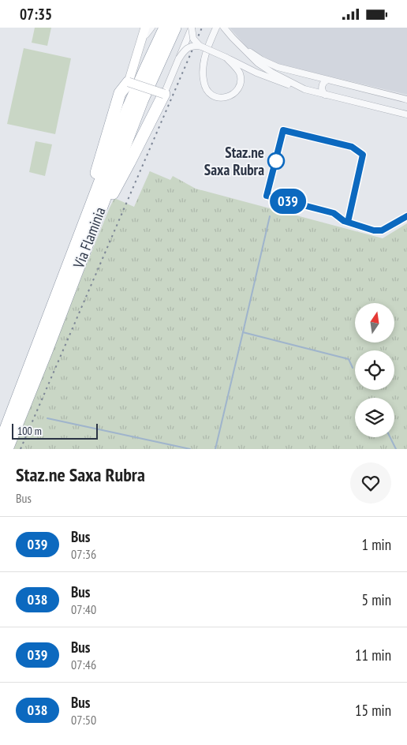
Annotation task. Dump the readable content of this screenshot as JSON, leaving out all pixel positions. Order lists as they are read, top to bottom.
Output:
{
  "streets": {
    "highway": ["Via Flaminia"]
  },
  "places": ["Staz.ne Saxa Rubra"],
  "lines": ["bus line 039"],
  "scale_bar": "100 m",
  "north": "top",
  "page": {
    "status": "07:35",
    "on_map": "039",
    "scale": "100 m",
    "heading": ["Staz.ne Saxa Rubra", "Bus"],
    "list": [
      {
        "mark": "039",
        "name": "Bus",
        "note": "07:36",
        "value": "1 min"
      },
      {
        "mark": "038",
        "name": "Bus",
        "note": "07:40",
        "value": "5 min"
      },
      {
        "mark": "039",
        "name": "Bus",
        "note": "07:46",
        "value": "11 min"
      },
      {
        "mark": "038",
        "name": "Bus",
        "note": "07:50",
        "value": "15 min"
      }
    ]
  }
}
